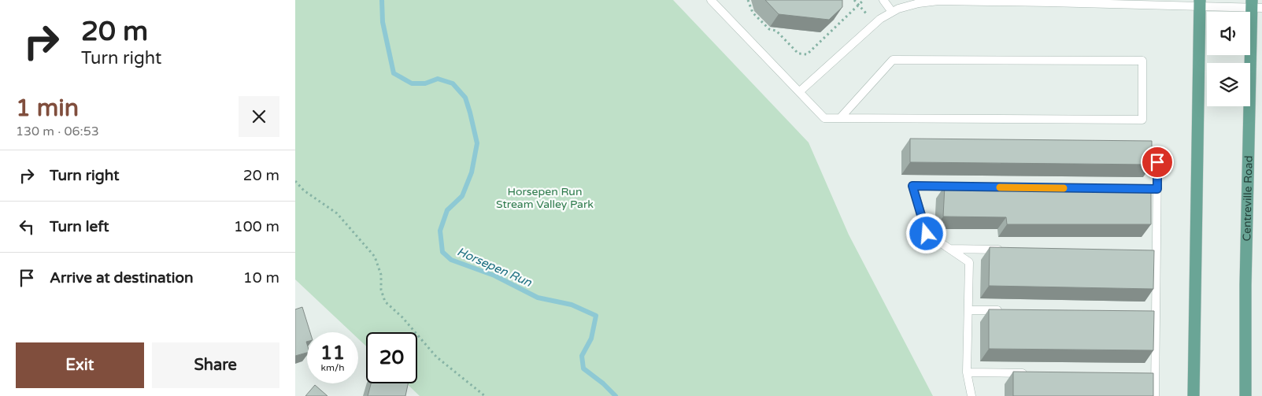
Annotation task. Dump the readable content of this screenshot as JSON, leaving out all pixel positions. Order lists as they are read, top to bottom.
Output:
{
  "streets": {
    "main road": ["Centreville Road"]
  },
  "water": ["Horsepen Run"],
  "parks": ["Horsepen Run Stream Valley Park"],
  "page": {
    "turn": ["20 m", "Turn right"],
    "heading": ["1 min", "130 m · 06:53"],
    "list": [
      {
        "name": "Turn right",
        "value": "20 m"
      },
      {
        "name": "Turn left",
        "value": "100 m"
      },
      {
        "name": "Arrive at destination",
        "value": "10 m"
      }
    ],
    "speed": "11 km/h",
    "limit": "20",
    "buttons": ["Exit", "Share"]
  }
}
